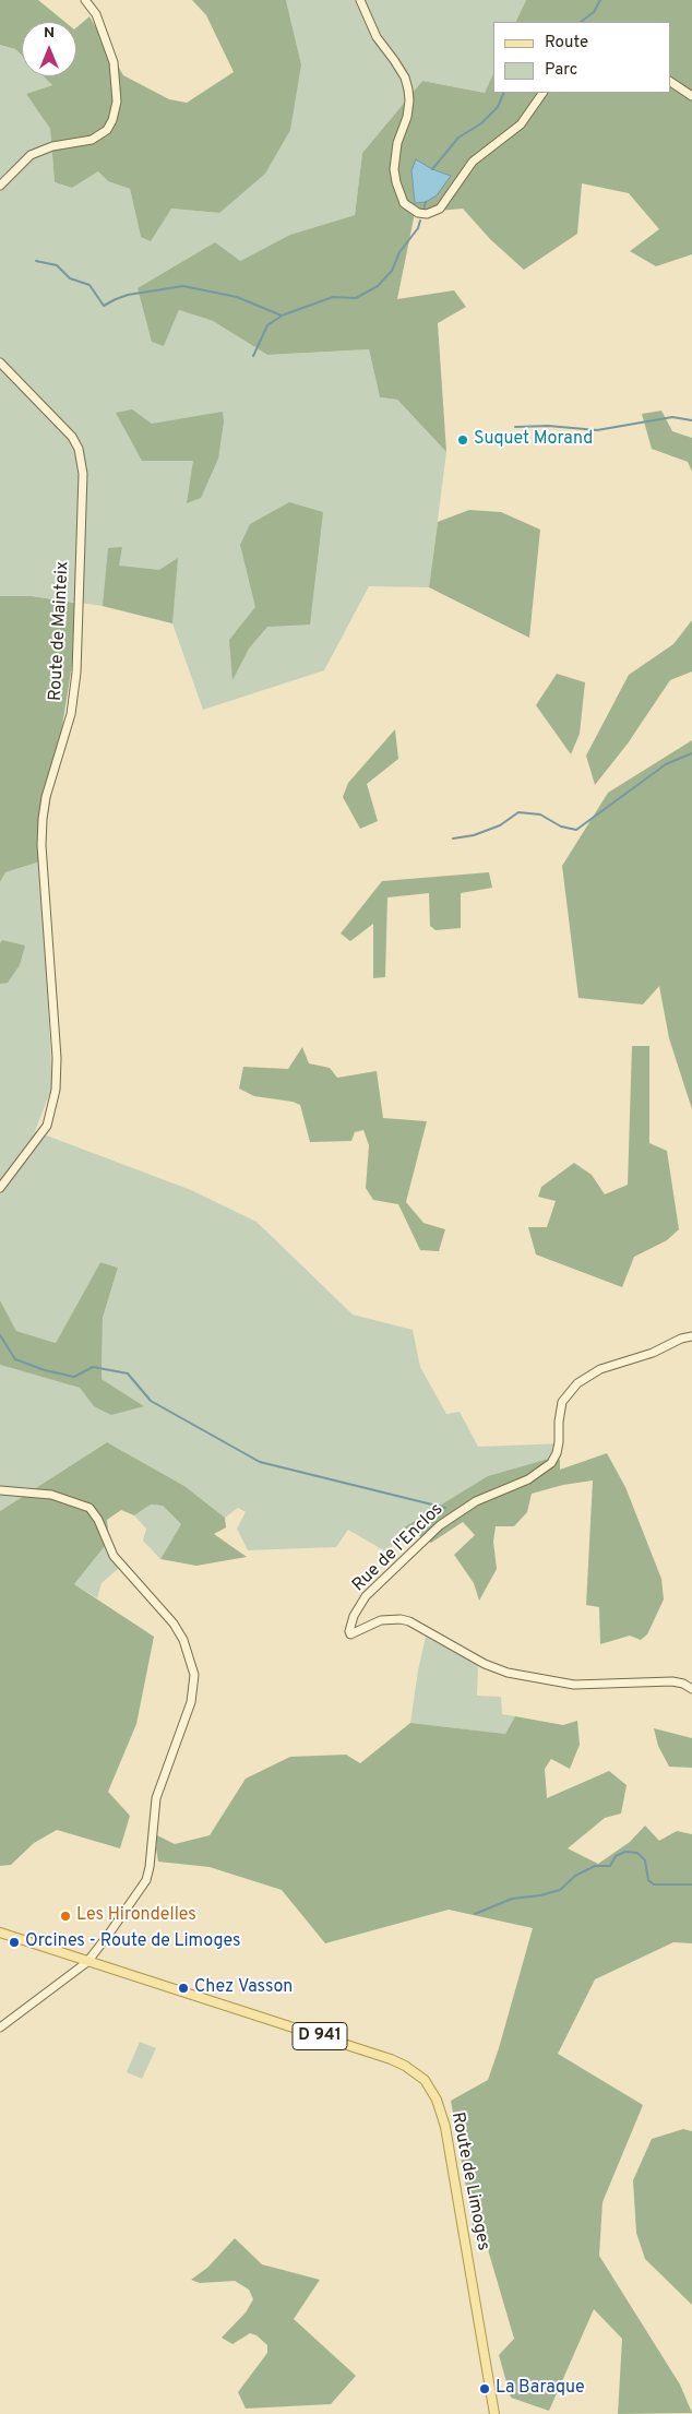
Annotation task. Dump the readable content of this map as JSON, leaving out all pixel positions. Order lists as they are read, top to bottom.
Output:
{
  "streets": {
    "main road": [
      "Route de Mainteix",
      "Rue de l'Enclos",
      "D 941",
      "Route de Limoges"
    ]
  },
  "places": [
    "Suquet Morand",
    "Les Hirondelles",
    "Orcines - Route de Limoges",
    "Chez Vasson",
    "La Baraque"
  ],
  "legend": ["Route", "Parc"],
  "north": "top"
}
